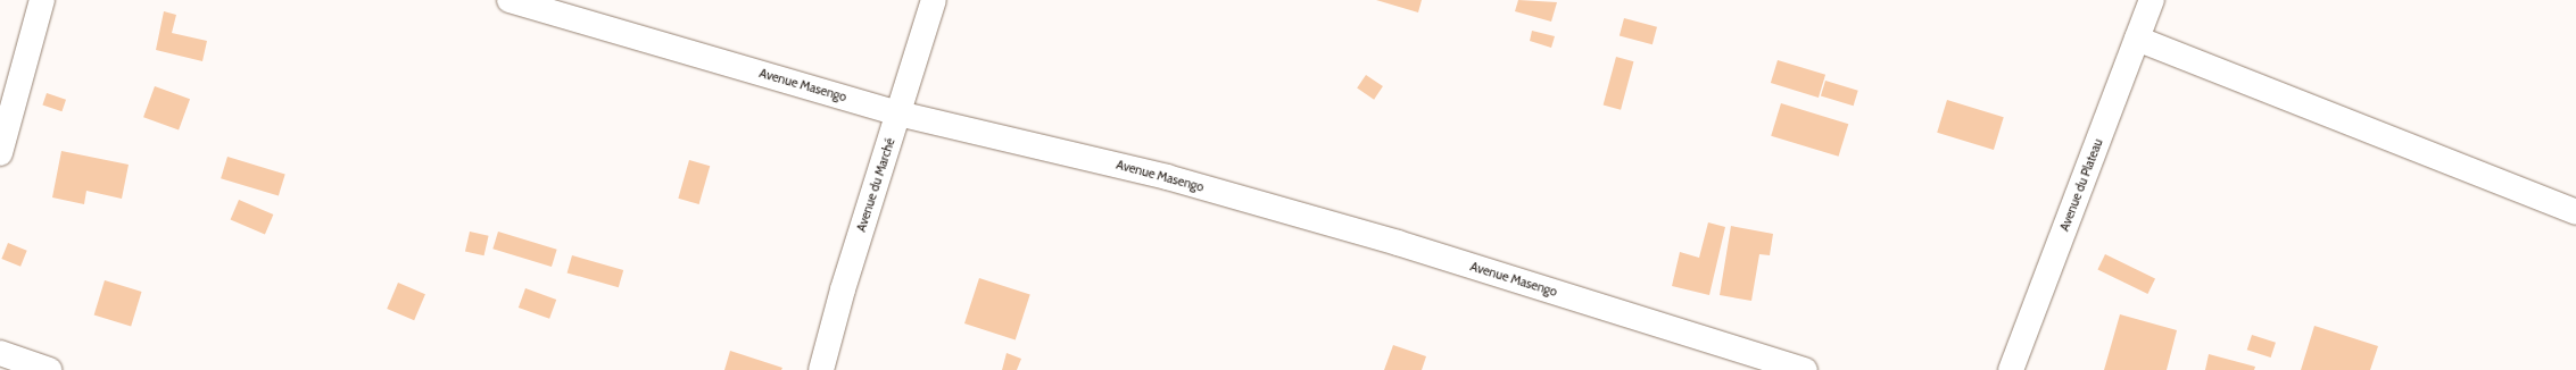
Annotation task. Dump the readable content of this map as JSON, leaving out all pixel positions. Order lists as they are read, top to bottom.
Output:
{
  "streets": {
    "street": ["Avenue Masengo", "Avenue du Marché", "Avenue du Plateau"]
  },
  "crossings": [
    ["Avenue Masengo", "Avenue du Marché"]
  ]
}
